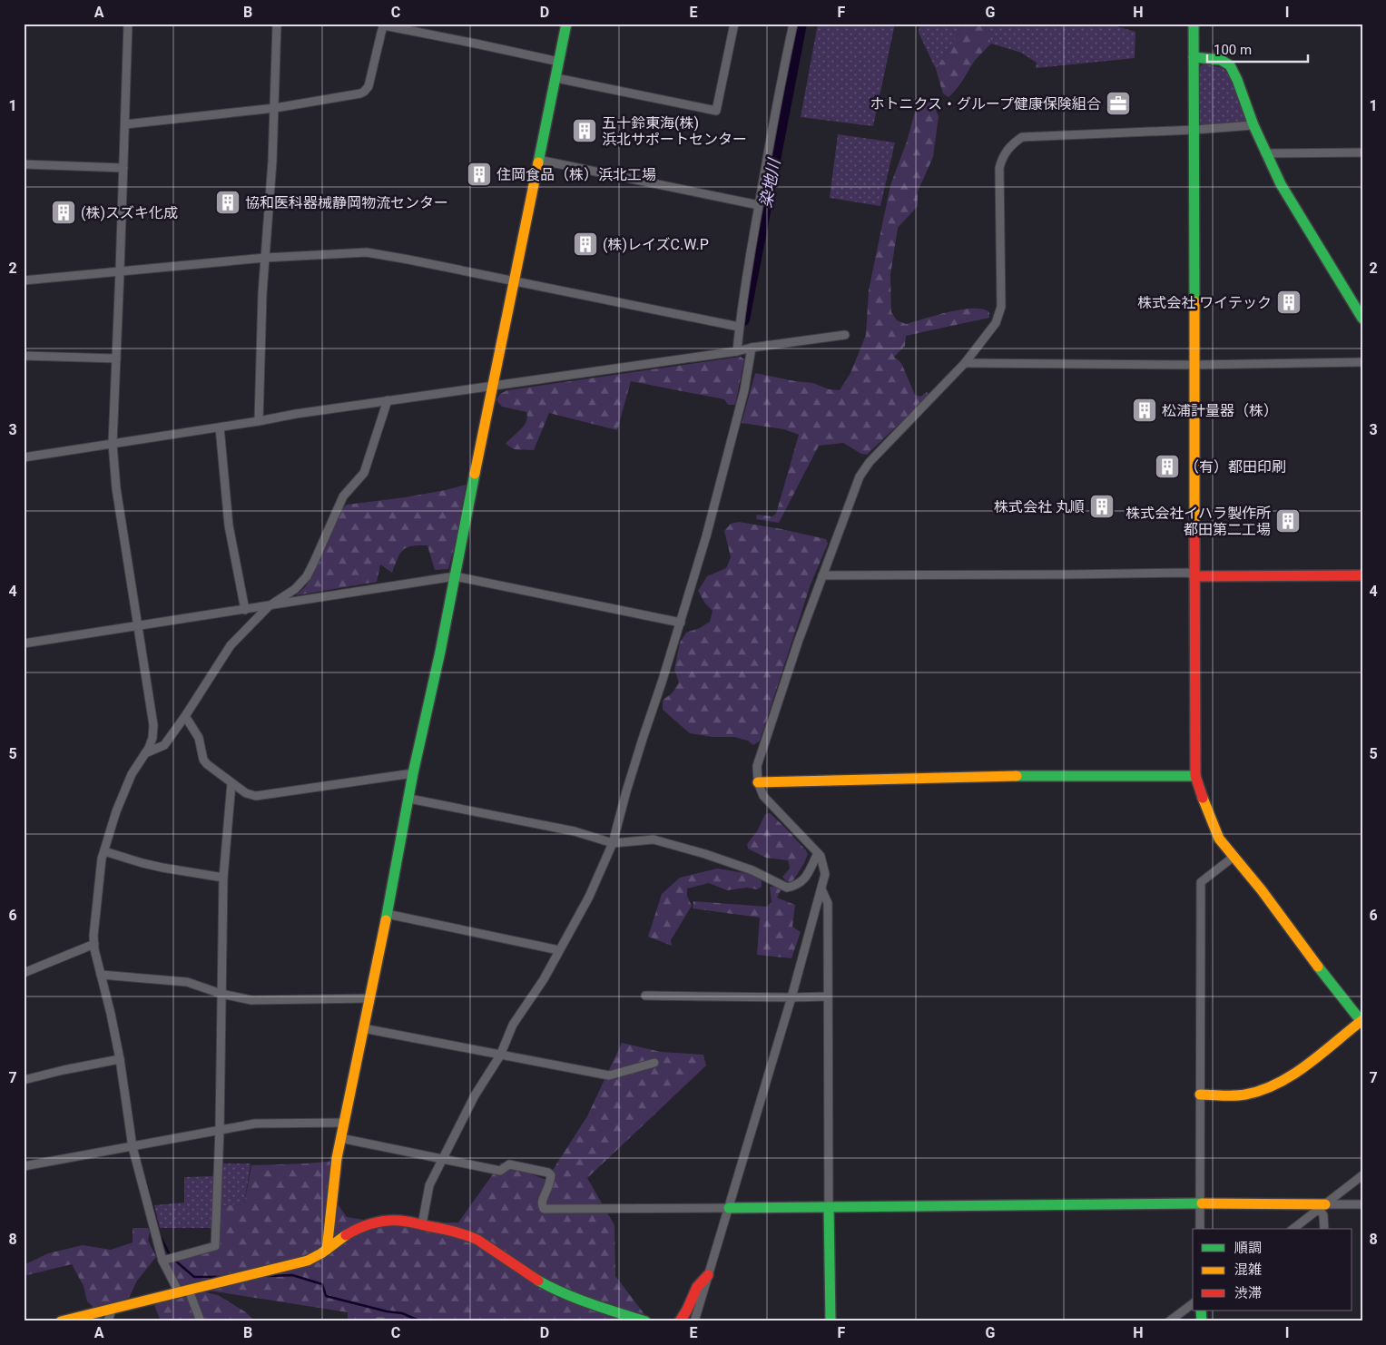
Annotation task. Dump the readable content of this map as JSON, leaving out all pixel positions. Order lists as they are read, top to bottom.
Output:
{
  "water": ["染地川"],
  "places": {
    "office": ["ホトニクス・グループ健康保険組合"],
    "building": [
      "五十鈴東海(株) 浜北サポートセンター",
      "住岡食品（株）浜北工場",
      "協和医科器械静岡物流センター",
      "(株)スズキ化成",
      "(株)レイズC.W.P",
      "株式会社 ワイテック",
      "松浦計量器（株）",
      "（有）都田印刷",
      "株式会社 丸順",
      "株式会社イハラ製作所 都田第二工場"
    ]
  },
  "legend": ["順調", "混雑", "渋滞"],
  "scale_bar": "100 m",
  "grid": {
    "columns": [
      "A",
      "B",
      "C",
      "D",
      "E",
      "F",
      "G",
      "H",
      "I"
    ],
    "rows": [
      "1",
      "2",
      "3",
      "4",
      "5",
      "6",
      "7",
      "8"
    ]
  }
}
